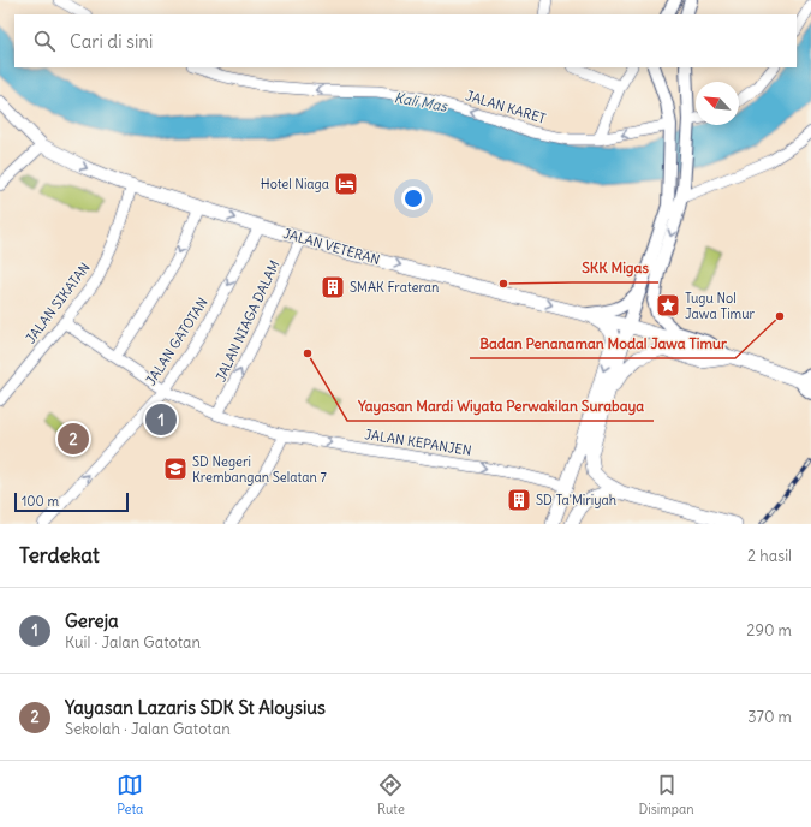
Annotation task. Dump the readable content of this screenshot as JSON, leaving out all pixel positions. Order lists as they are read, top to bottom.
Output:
{
  "streets": {
    "main road": ["JALAN VETERAN"],
    "street": [
      "JALAN KARET",
      "JALAN SIKATAN",
      "JALAN NIAGA DALAM",
      "JALAN GATOTAN",
      "JALAN KEPANJEN"
    ]
  },
  "crossings": [
    ["JALAN VETERAN", "JALAN SIKATAN"],
    ["JALAN VETERAN", "JALAN NIAGA DALAM"],
    ["JALAN VETERAN", "JALAN GATOTAN"],
    ["JALAN SIKATAN", "JALAN KEPANJEN"],
    ["JALAN NIAGA DALAM", "JALAN KEPANJEN"],
    ["JALAN GATOTAN", "JALAN KEPANJEN"]
  ],
  "one_way": [
    "JALAN KARET",
    "JALAN VETERAN",
    "JALAN NIAGA DALAM",
    "JALAN KEPANJEN"
  ],
  "water": ["Kali Mas"],
  "places": {
    "hotel": ["Hotel Niaga"],
    "other": ["SKK Migas", "Badan Penanaman Modal Jawa Timur", "Yayasan Mardi Wiyata Perwakilan Surabaya"],
    "building": ["SMAK Frateran", "SD Ta'Miriyah"],
    "place": ["Tugu Nol Jawa Timur"],
    "school or university": ["SD Negeri Krembangan Selatan 7"]
  },
  "scale_bar": "100 m",
  "north": "top left",
  "page": {
    "search": "Cari di sini",
    "pins": ["1", "2"],
    "scale": "100 m",
    "heading": ["Terdekat", "2 hasil"],
    "list": [
      {
        "mark": "1",
        "name": "Gereja",
        "note": "Kuil · Jalan Gatotan",
        "value": "290 m"
      },
      {
        "mark": "2",
        "name": "Yayasan Lazaris SDK St Aloysius",
        "note": "Sekolah · Jalan Gatotan",
        "value": "370 m"
      }
    ],
    "nav": ["Peta", "Rute", "Disimpan"]
  }
}
